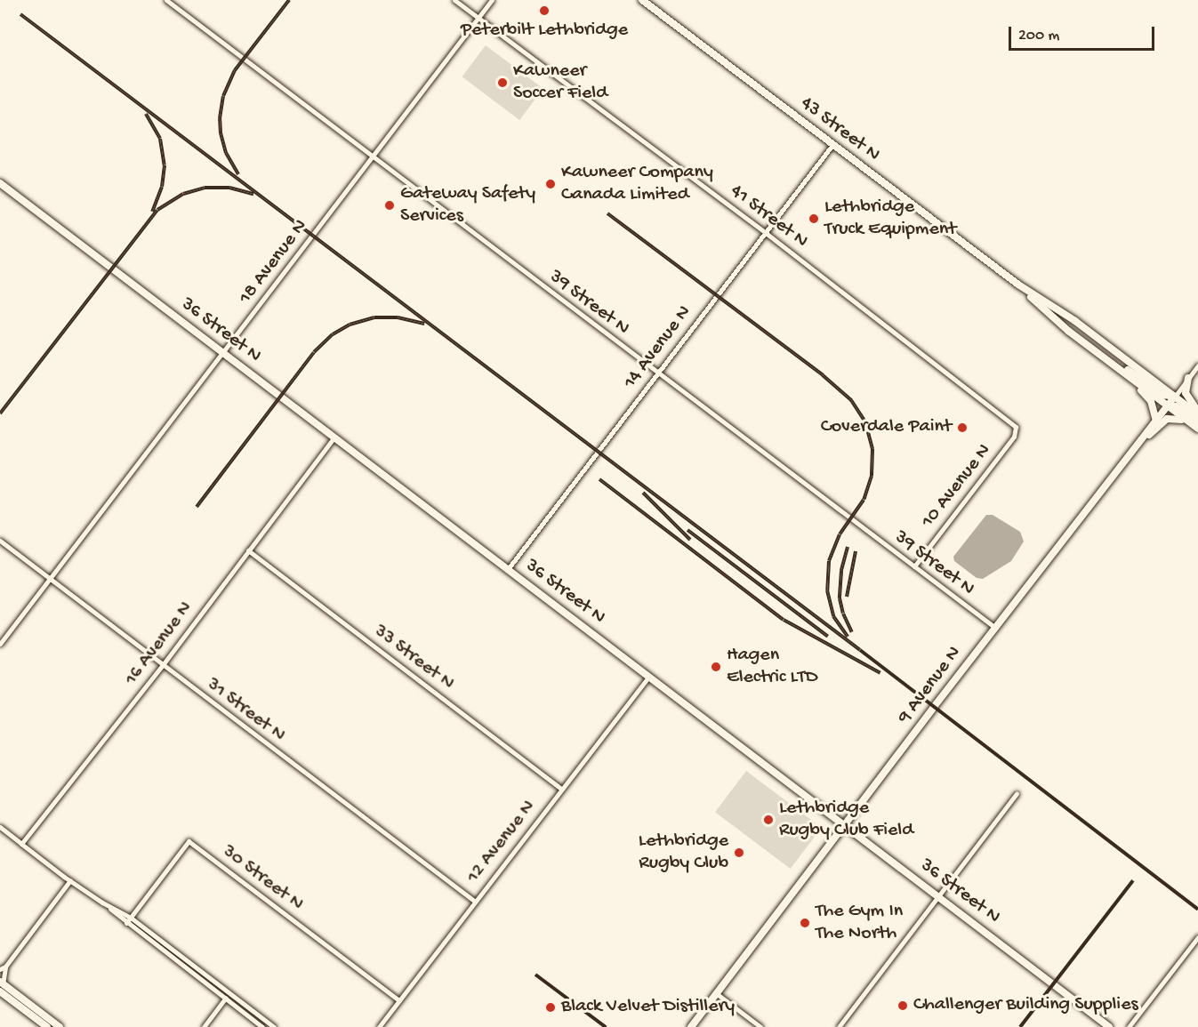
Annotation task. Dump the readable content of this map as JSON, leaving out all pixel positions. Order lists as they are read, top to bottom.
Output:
{
  "streets": {
    "street": [
      "43 Street N",
      "41 Street N",
      "18 Avenue N",
      "39 Street N",
      "36 Street N",
      "14 Avenue N",
      "10 Avenue N",
      "16 Avenue N",
      "33 Street N",
      "9 Avenue N",
      "31 Street N",
      "12 Avenue N",
      "30 Street N"
    ]
  },
  "crossings": [
    ["43 Street N", "14 Avenue N"],
    ["43 Street N", "9 Avenue N"],
    ["41 Street N", "18 Avenue N"],
    ["41 Street N", "14 Avenue N"],
    ["41 Street N", "10 Avenue N"],
    ["18 Avenue N", "39 Street N"],
    ["18 Avenue N", "36 Street N"],
    ["18 Avenue N", "31 Street N"],
    ["39 Street N", "14 Avenue N"],
    ["39 Street N", "10 Avenue N"],
    ["39 Street N", "9 Avenue N"],
    ["36 Street N", "14 Avenue N"],
    ["36 Street N", "16 Avenue N"],
    ["36 Street N", "9 Avenue N"],
    ["36 Street N", "12 Avenue N"],
    ["16 Avenue N", "33 Street N"],
    ["16 Avenue N", "31 Street N"],
    ["33 Street N", "12 Avenue N"],
    ["31 Street N", "12 Avenue N"],
    ["12 Avenue N", "30 Street N"]
  ],
  "places": [
    "Peterbilt Lethbridge",
    "Kawneer Soccer Field",
    "Kawneer Company Canada Limited",
    "Gateway Safety Services",
    "Lethbridge Truck Equipment",
    "Coverdale Paint",
    "Hagen Electric LTD",
    "Lethbridge Rugby Club Field",
    "Lethbridge Rugby Club",
    "The Gym In The North",
    "Challenger Building Supplies",
    "Black Velvet Distillery"
  ],
  "scale_bar": "200 m"
}
